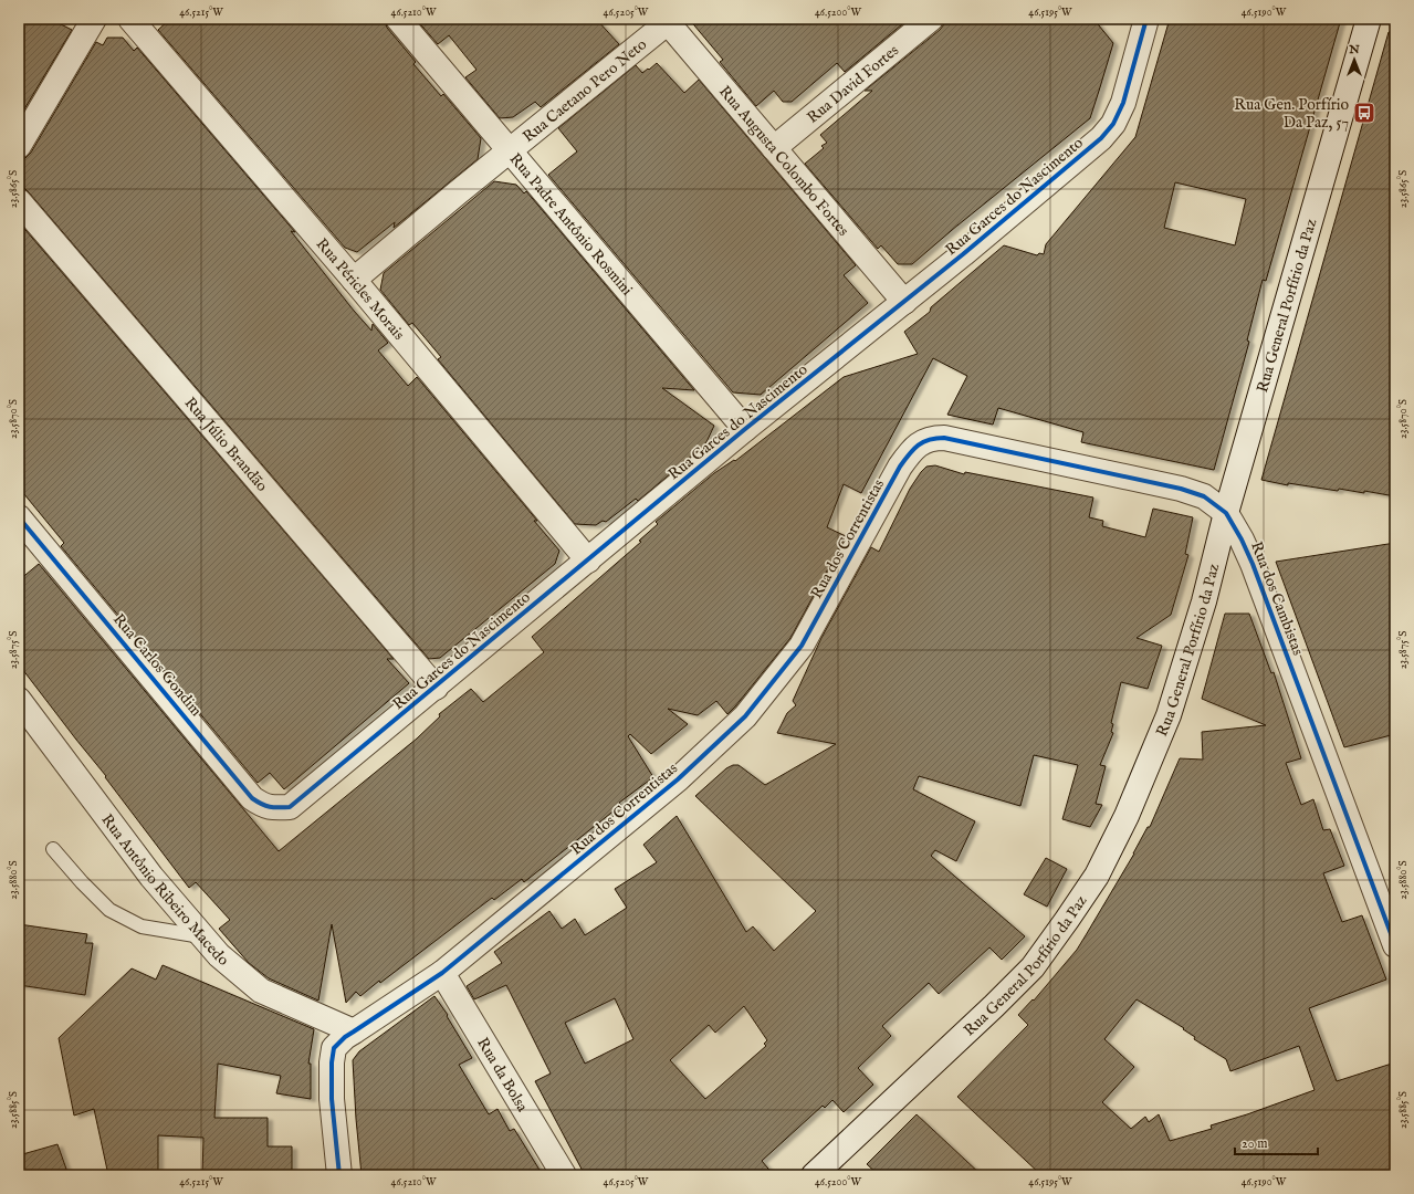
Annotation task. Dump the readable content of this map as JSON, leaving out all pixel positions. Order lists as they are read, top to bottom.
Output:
{
  "streets": {
    "street": [
      "Rua David Fortes",
      "Rua Caetano Pero Neto",
      "Rua Augusta Colombo Fortes",
      "Rua Garces do Nascimento",
      "Rua Padre Antônio Rosmini",
      "Rua Péricles Morais",
      "Rua General Porfírio da Paz",
      "Rua Júlio Brandão",
      "Rua dos Correntistas",
      "Rua dos Cambistas",
      "Rua Carlos Gondim",
      "Rua Antônio Ribeiro Macedo",
      "Rua da Bolsa"
    ]
  },
  "crossings": [
    ["Rua David Fortes", "Rua Augusta Colombo Fortes"],
    ["Rua Caetano Pero Neto", "Rua Augusta Colombo Fortes"],
    ["Rua Caetano Pero Neto", "Rua Padre Antônio Rosmini"],
    ["Rua Caetano Pero Neto", "Rua Péricles Morais"],
    ["Rua Augusta Colombo Fortes", "Rua Garces do Nascimento"],
    ["Rua Garces do Nascimento", "Rua Padre Antônio Rosmini"],
    ["Rua Garces do Nascimento", "Rua Péricles Morais"],
    ["Rua Garces do Nascimento", "Rua Júlio Brandão"],
    ["Rua Garces do Nascimento", "Rua Carlos Gondim"],
    ["Rua General Porfírio da Paz", "Rua dos Cambistas"],
    ["Rua dos Correntistas", "Rua dos Cambistas"],
    ["Rua dos Correntistas", "Rua Antônio Ribeiro Macedo"],
    ["Rua dos Correntistas", "Rua da Bolsa"]
  ],
  "places": {
    "bus stop": ["Rua Gen. Porfírio Da Paz, 57"]
  },
  "scale_bar": "20 m",
  "north": "top",
  "coordinates": [
    "46.5215°W",
    "46.5210°W",
    "46.5205°W",
    "46.5200°W",
    "46.5195°W",
    "46.5190°W",
    "23.5865°S",
    "23.5870°S",
    "23.5875°S",
    "23.5880°S",
    "23.5885°S"
  ]
}
